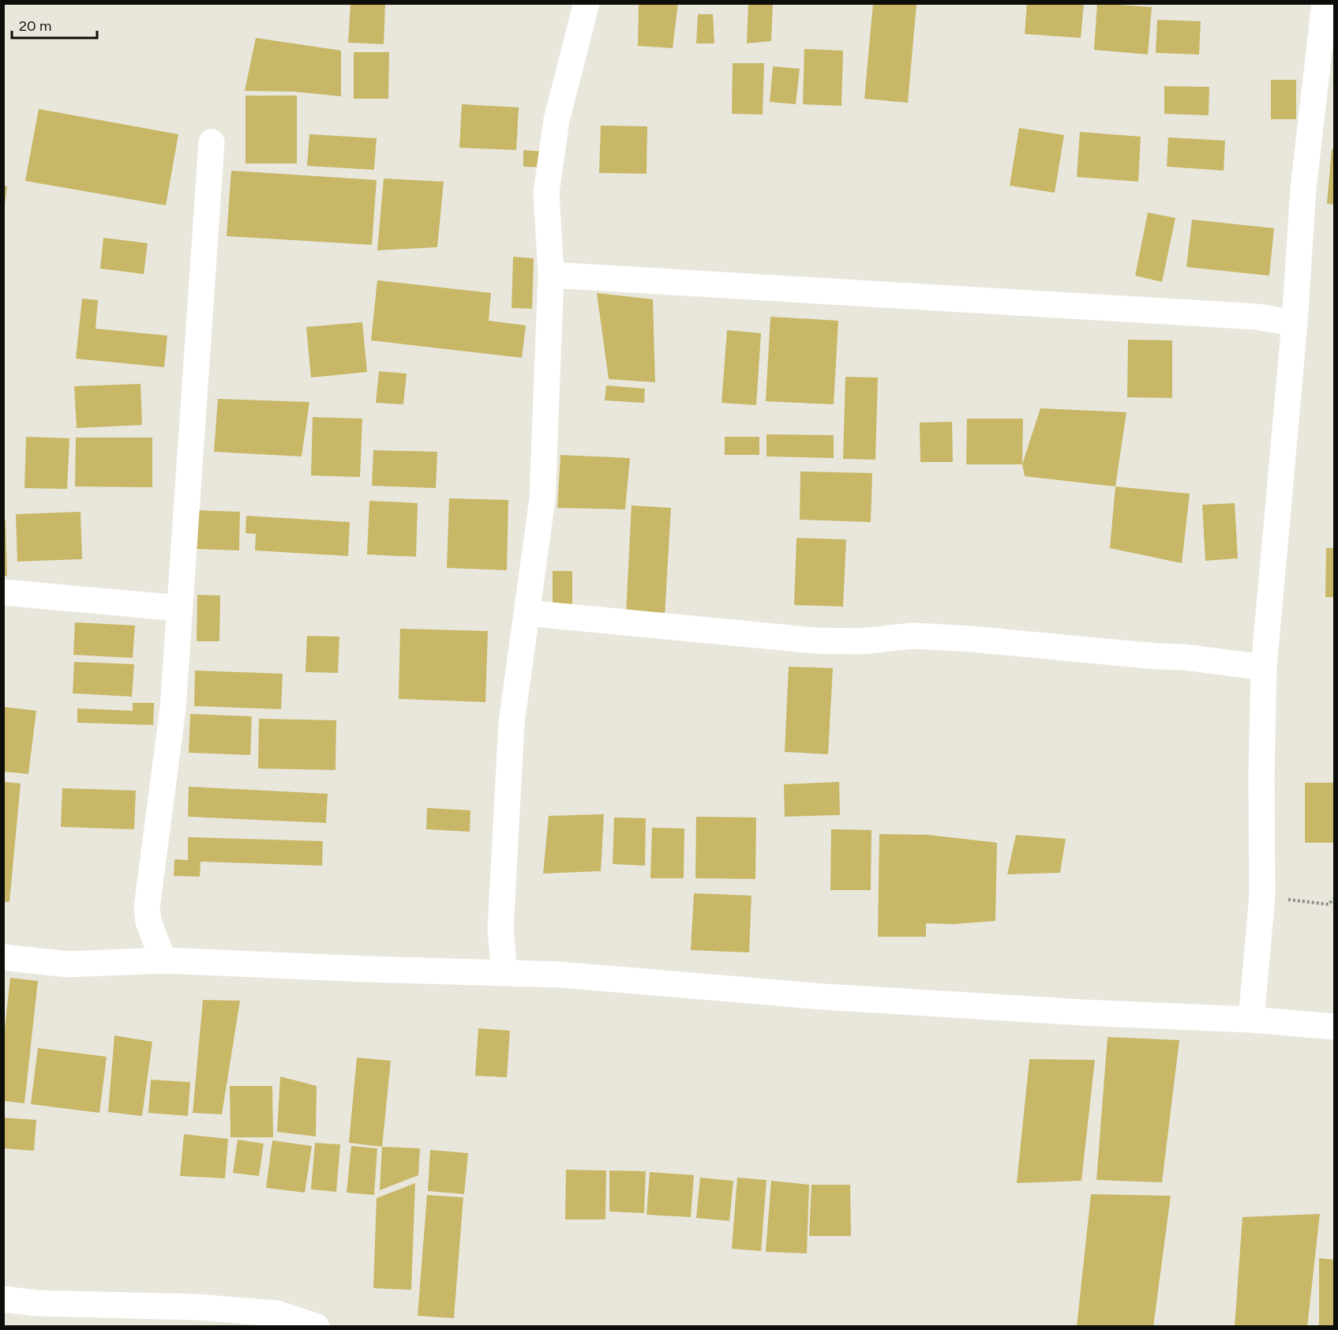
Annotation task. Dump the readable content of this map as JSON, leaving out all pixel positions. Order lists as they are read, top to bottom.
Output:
{
  "scale_bar": "20 m"
}
